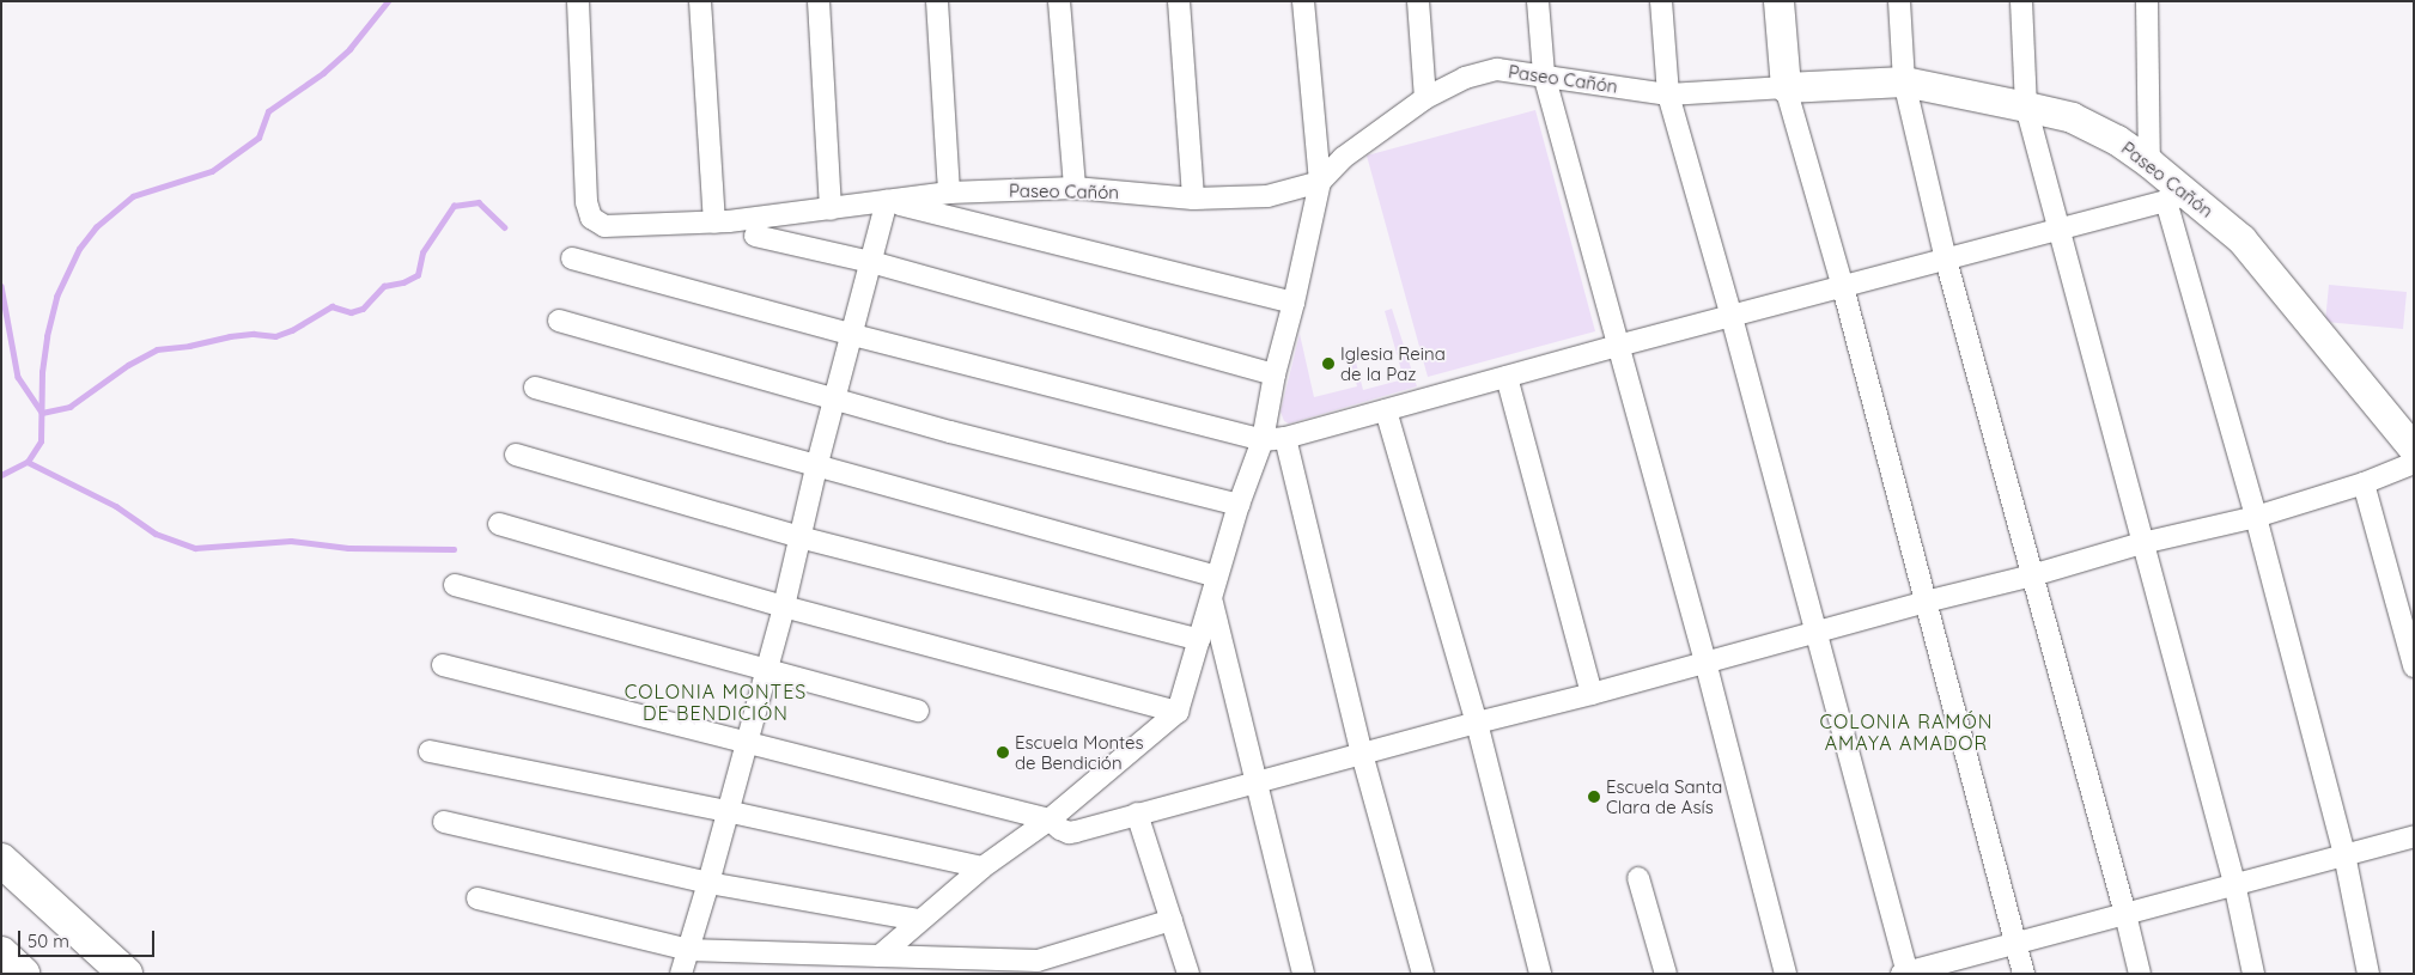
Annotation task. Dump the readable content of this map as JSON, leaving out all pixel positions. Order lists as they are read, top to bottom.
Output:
{
  "streets": {
    "street": ["Paseo Cañón"]
  },
  "districts": ["COLONIA MONTES DE BENDICIÓN", "COLONIA RAMÓN AMAYA AMADOR"],
  "places": ["Iglesia Reina de la Paz", "Escuela Montes de Bendición", "Escuela Santa Clara de Asís"],
  "scale_bar": "50 m"
}
